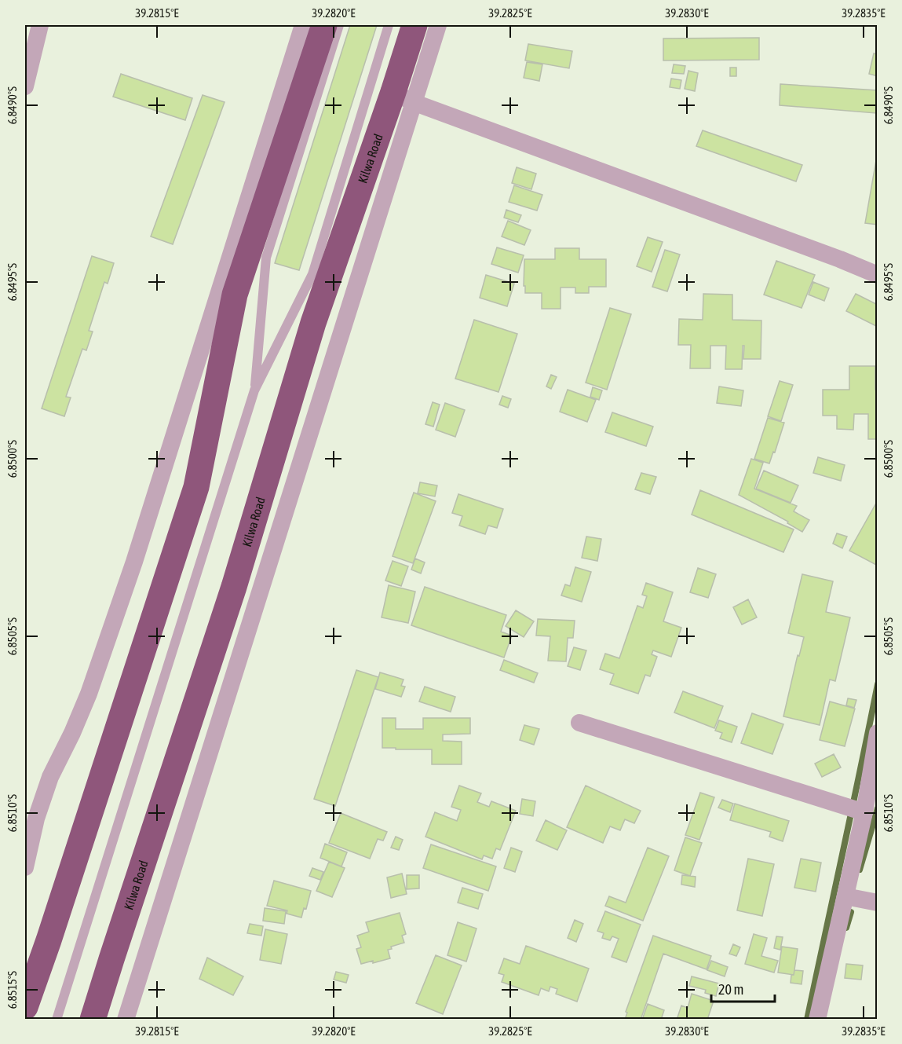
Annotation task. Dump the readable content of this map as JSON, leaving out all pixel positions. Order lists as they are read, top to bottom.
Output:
{
  "streets": {
    "highway": ["Kilwa Road"]
  },
  "scale_bar": "20 m",
  "coordinates": [
    "39.2815°E",
    "39.2820°E",
    "39.2825°E",
    "39.2830°E",
    "39.2835°E",
    "6.8490°S",
    "6.8495°S",
    "6.8500°S",
    "6.8505°S",
    "6.8510°S",
    "6.8515°S"
  ]
}
